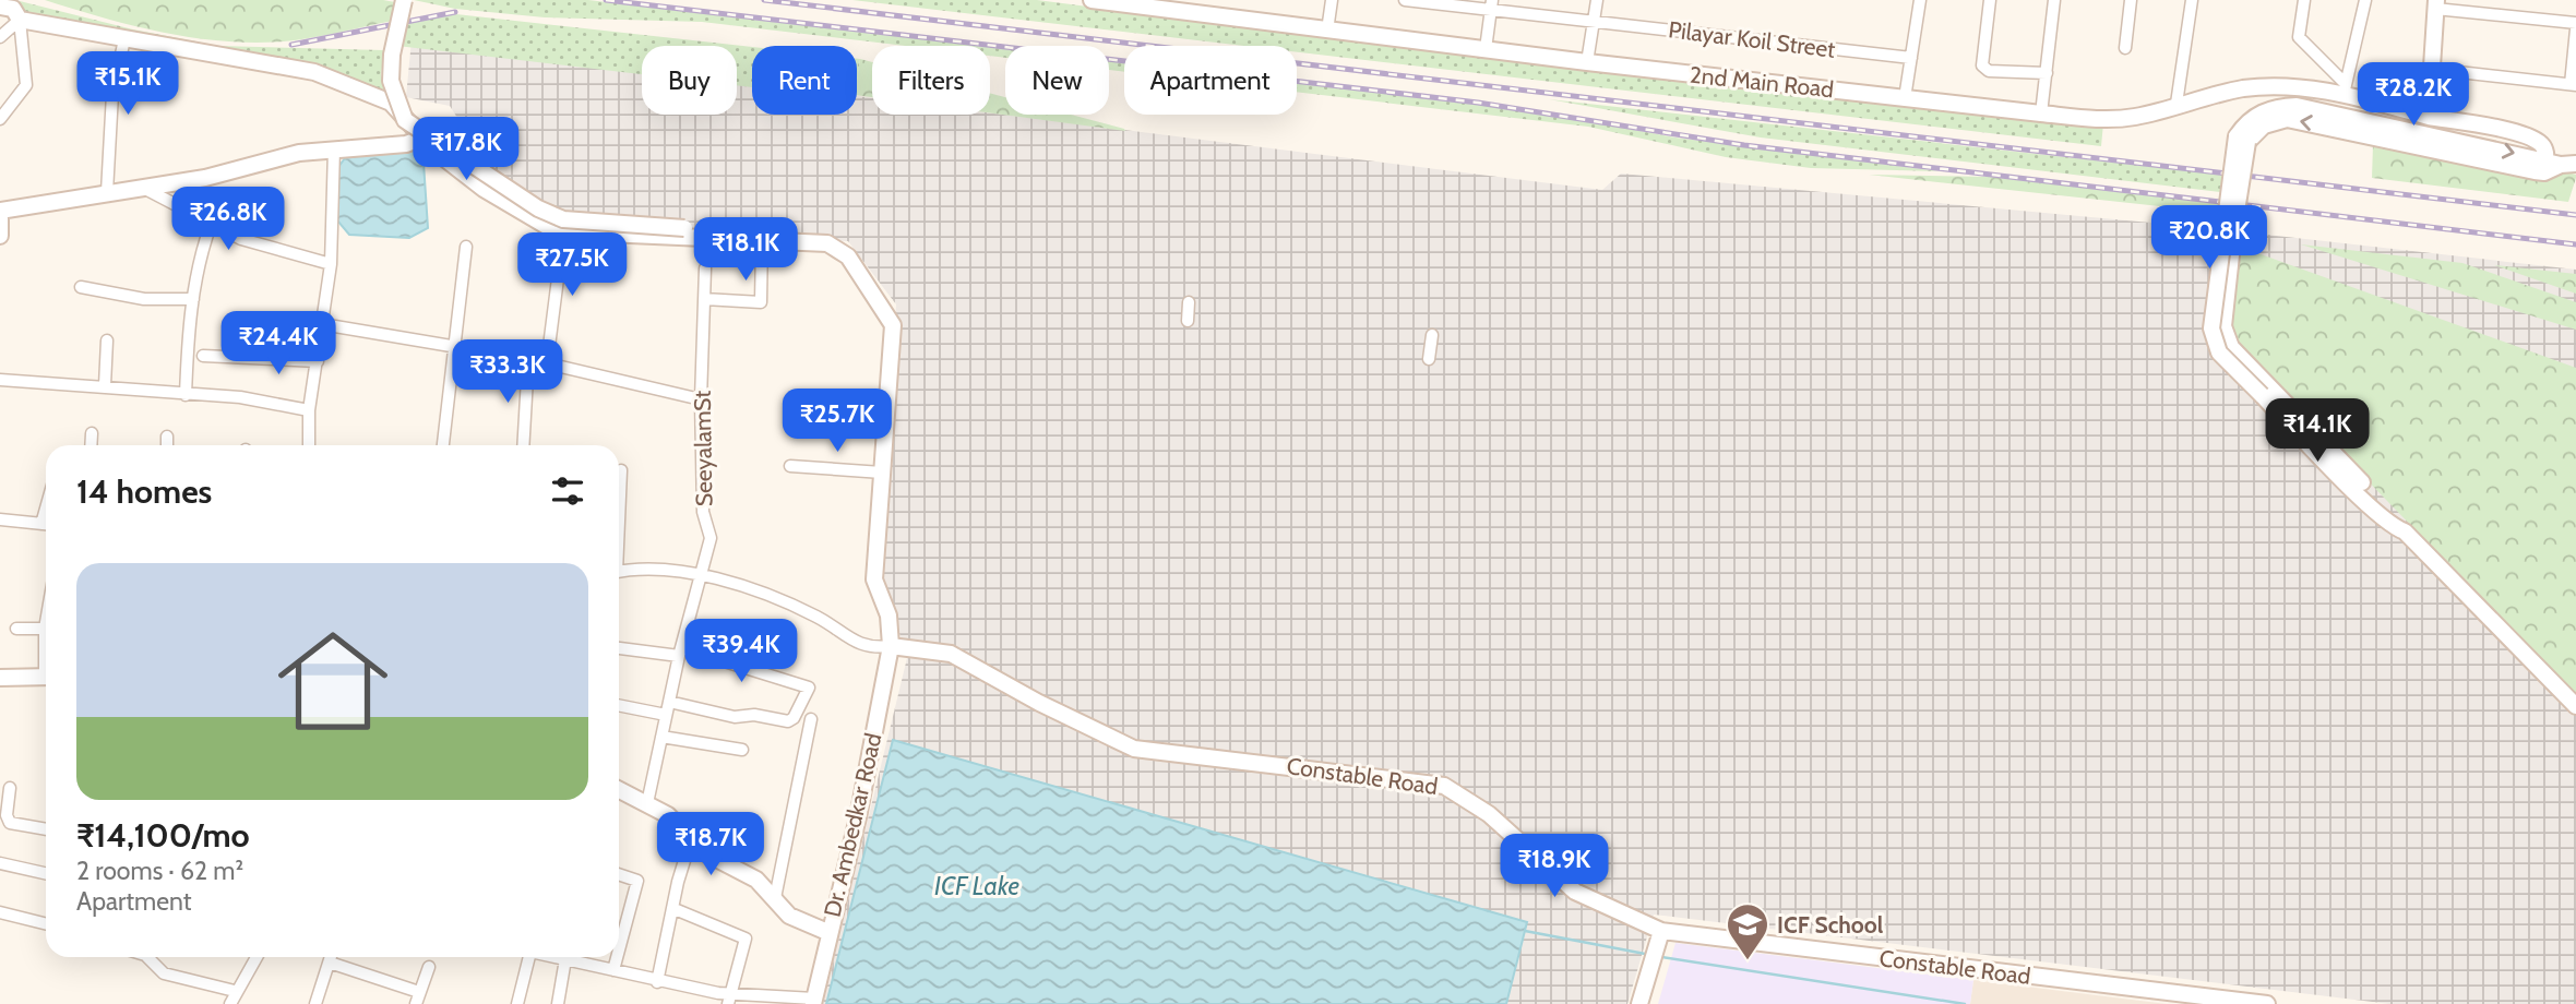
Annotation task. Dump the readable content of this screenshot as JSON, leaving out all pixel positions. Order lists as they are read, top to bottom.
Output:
{
  "streets": {
    "street": [
      "Pilayar Koil Street",
      "2nd Main Road",
      "SeeyalamSt",
      "Constable Road",
      "Dr. Ambedkar Road"
    ]
  },
  "crossings": [
    ["Constable Road", "Dr. Ambedkar Road"]
  ],
  "water": ["ICF Lake"],
  "places": {
    "school or university": ["ICF School"]
  },
  "page": {
    "chip": [
      "Buy",
      "Rent",
      "Filters",
      "New",
      "Apartment"
    ],
    "price": [
      "₹15.1K",
      "₹28.2K",
      "₹17.8K",
      "₹26.8K",
      "₹20.8K",
      "₹18.1K",
      "₹27.5K",
      "₹24.4K",
      "₹33.3K",
      "₹25.7K",
      "₹14.1K",
      "₹39.4K",
      "₹18.7K",
      "₹18.9K"
    ],
    "heading": "14 homes",
    "list": [
      {
        "name": "₹14,100/mo",
        "note": "2 rooms · 62 m² · Apartment"
      }
    ]
  }
}
